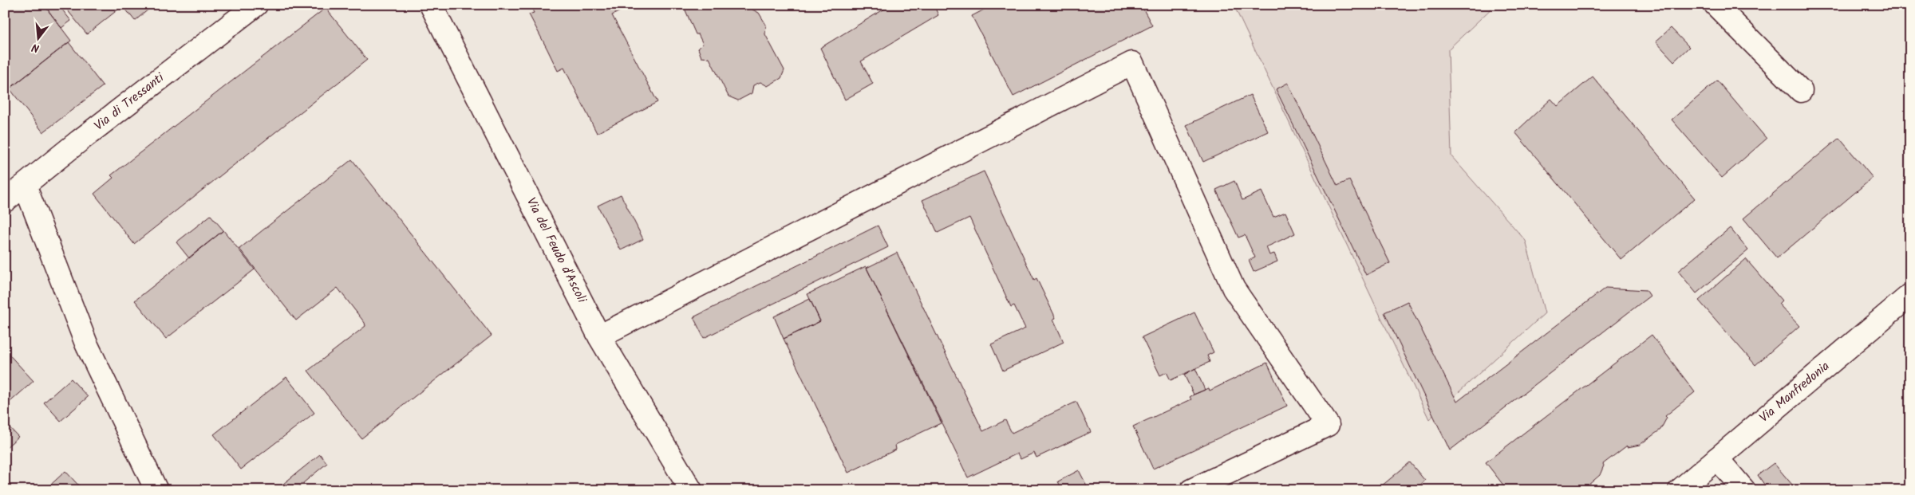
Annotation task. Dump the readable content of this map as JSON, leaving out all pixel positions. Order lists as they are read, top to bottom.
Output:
{
  "streets": {
    "street": ["Via di Tressanti", "Via del Feudo d'Ascoli", "Via Manfredonia"]
  },
  "north": "bottom"
}
